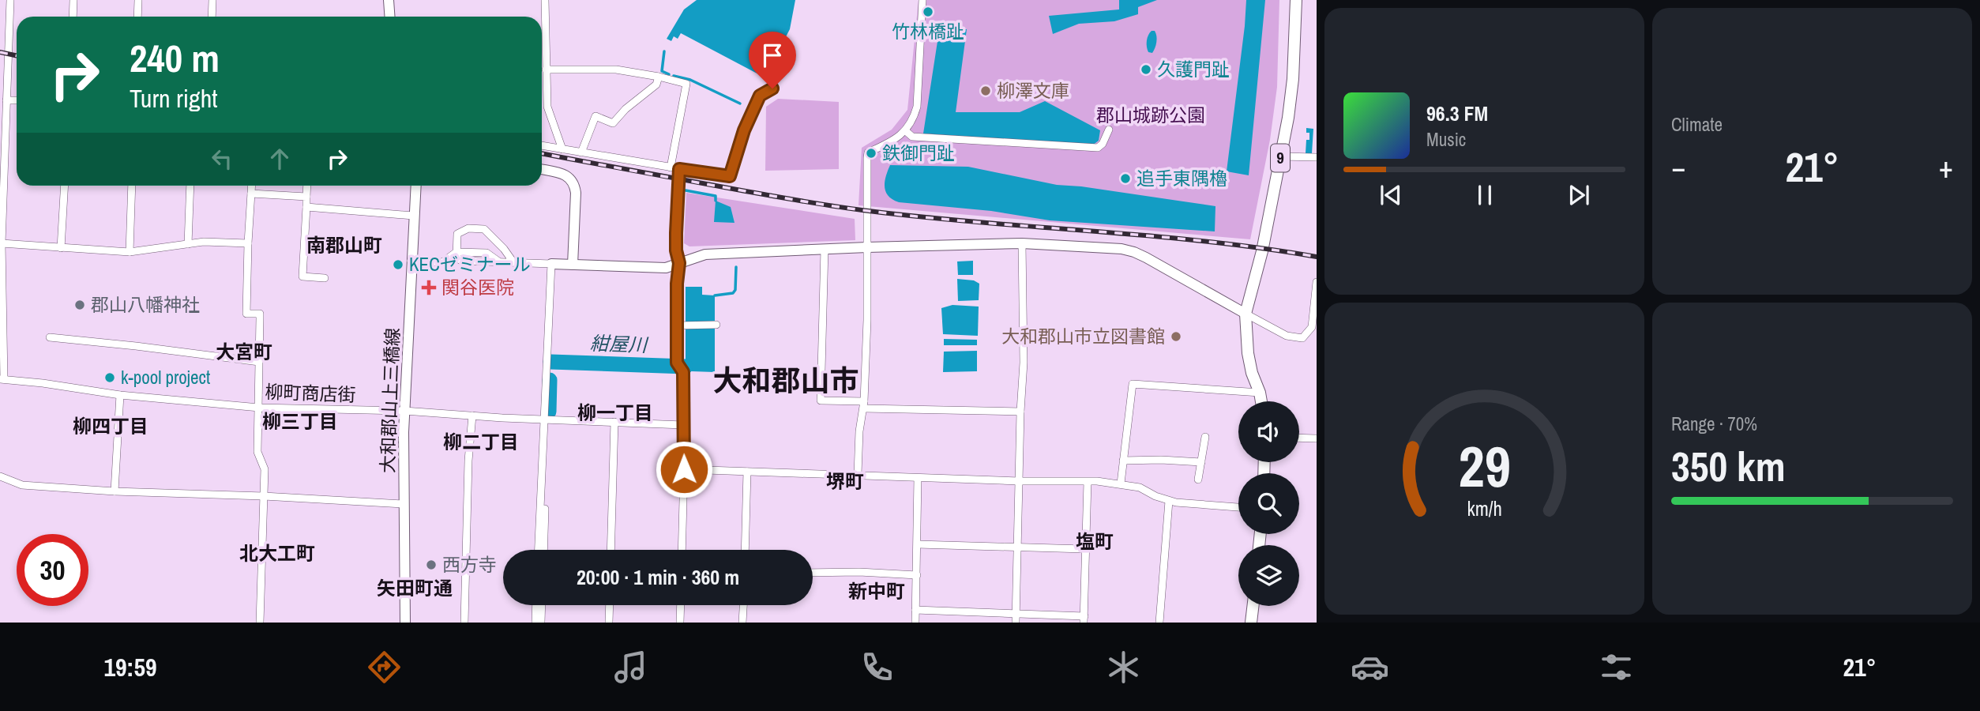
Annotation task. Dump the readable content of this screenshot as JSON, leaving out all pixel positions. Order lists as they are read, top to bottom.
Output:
{
  "streets": {
    "main road": ["9"],
    "street": ["柳町商店街", "大和郡山上三橋線"]
  },
  "crossings": [
    ["柳町商店街", "大和郡山上三橋線"]
  ],
  "districts": [
    "南郡山町",
    "大宮町",
    "大和郡山市",
    "柳一丁目",
    "柳三丁目",
    "柳四丁目",
    "柳二丁目",
    "堺町",
    "塩町",
    "北大工町",
    "矢田町通",
    "新中町"
  ],
  "water": ["紺屋川"],
  "parks": ["郡山城跡公園"],
  "places": {
    "other": [
      "竹林橋趾",
      "久護門趾",
      "柳澤文庫",
      "鉄御門趾",
      "追手東隅櫓",
      "KECゼミナール",
      "郡山八幡神社",
      "大和郡山市立図書館",
      "k-pool project",
      "西方寺"
    ],
    "health": ["関谷医院"]
  },
  "page": {
    "tile": [
      "Climate",
      ["Range · 70%", "350 km"]
    ],
    "turn": ["240 m", "Turn right"],
    "song": ["96.3 FM", "Music"],
    "heat": ["−", "21°", "+"],
    "limit": "30",
    "trip": "20:00 · 1 min · 360 m",
    "tabs": ["19:59", "21°"],
    "gauge": ["29", "km/h"]
  }
}
